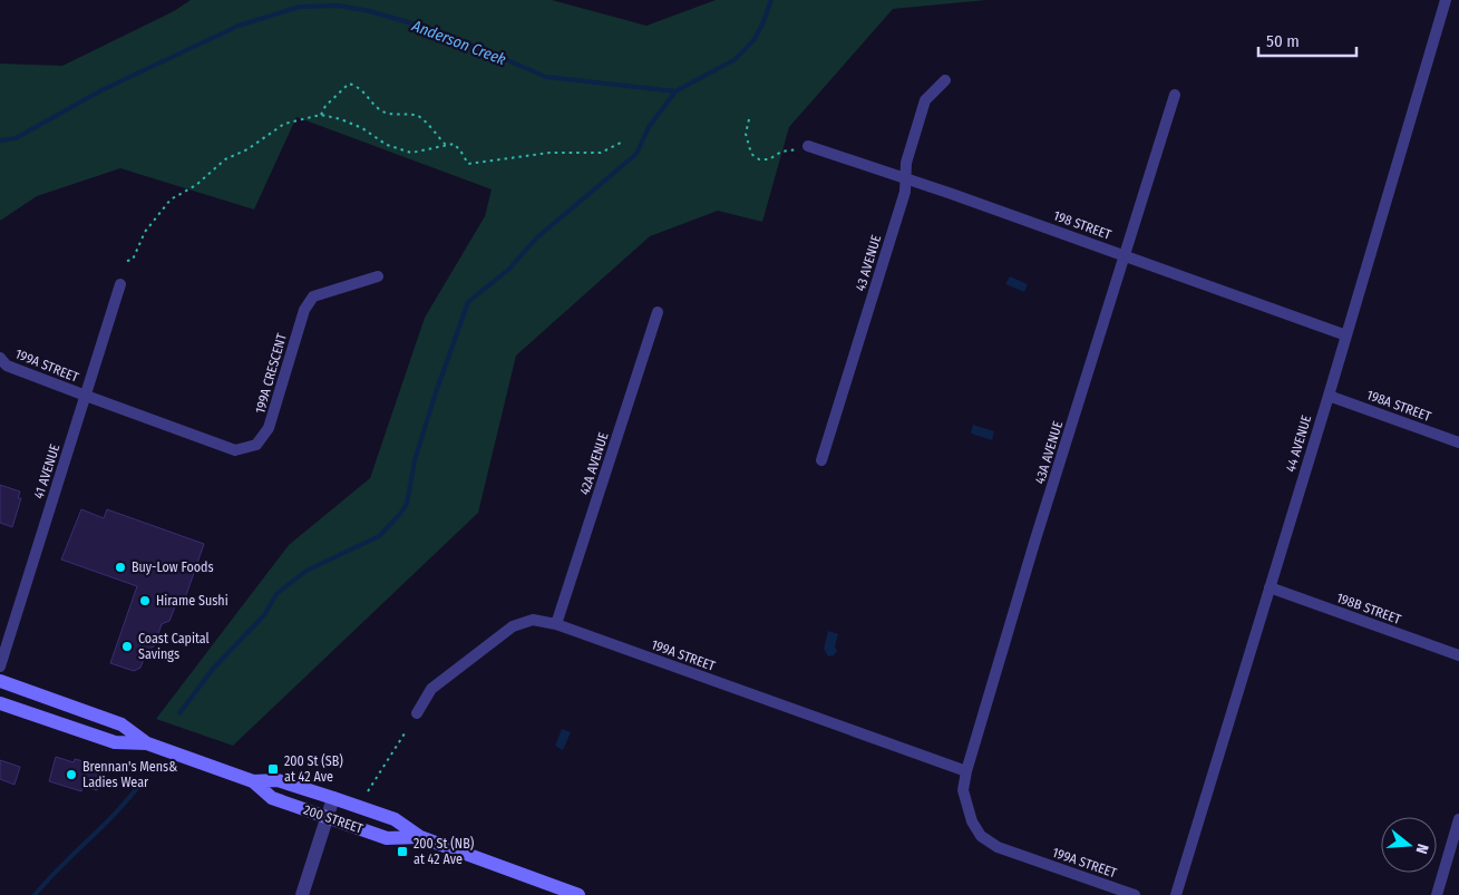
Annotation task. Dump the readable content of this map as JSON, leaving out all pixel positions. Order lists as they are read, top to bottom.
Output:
{
  "streets": {
    "main road": ["200 STREET"],
    "street": [
      "198 STREET",
      "43 AVENUE",
      "199A STREET",
      "199A CRESCENT",
      "198A STREET",
      "44 AVENUE",
      "43A AVENUE",
      "42A AVENUE",
      "41 AVENUE",
      "198B STREET"
    ]
  },
  "crossings": [
    ["198 STREET", "43 AVENUE"],
    ["198 STREET", "44 AVENUE"],
    ["198 STREET", "43A AVENUE"],
    ["199A STREET", "199A CRESCENT"],
    ["199A STREET", "43A AVENUE"],
    ["199A STREET", "42A AVENUE"],
    ["199A STREET", "41 AVENUE"],
    ["199A CRESCENT", "41 AVENUE"],
    ["198A STREET", "44 AVENUE"],
    ["44 AVENUE", "198B STREET"]
  ],
  "water": ["Anderson Creek"],
  "places": {
    "other": [
      "Buy-Low Foods",
      "Hirame Sushi",
      "Coast Capital Savings",
      "Brennan's Mens& Ladies Wear"
    ],
    "transit": ["200 St (SB) at 42 Ave", "200 St (NB) at 42 Ave"]
  },
  "scale_bar": "50 m",
  "north": "right"
}
